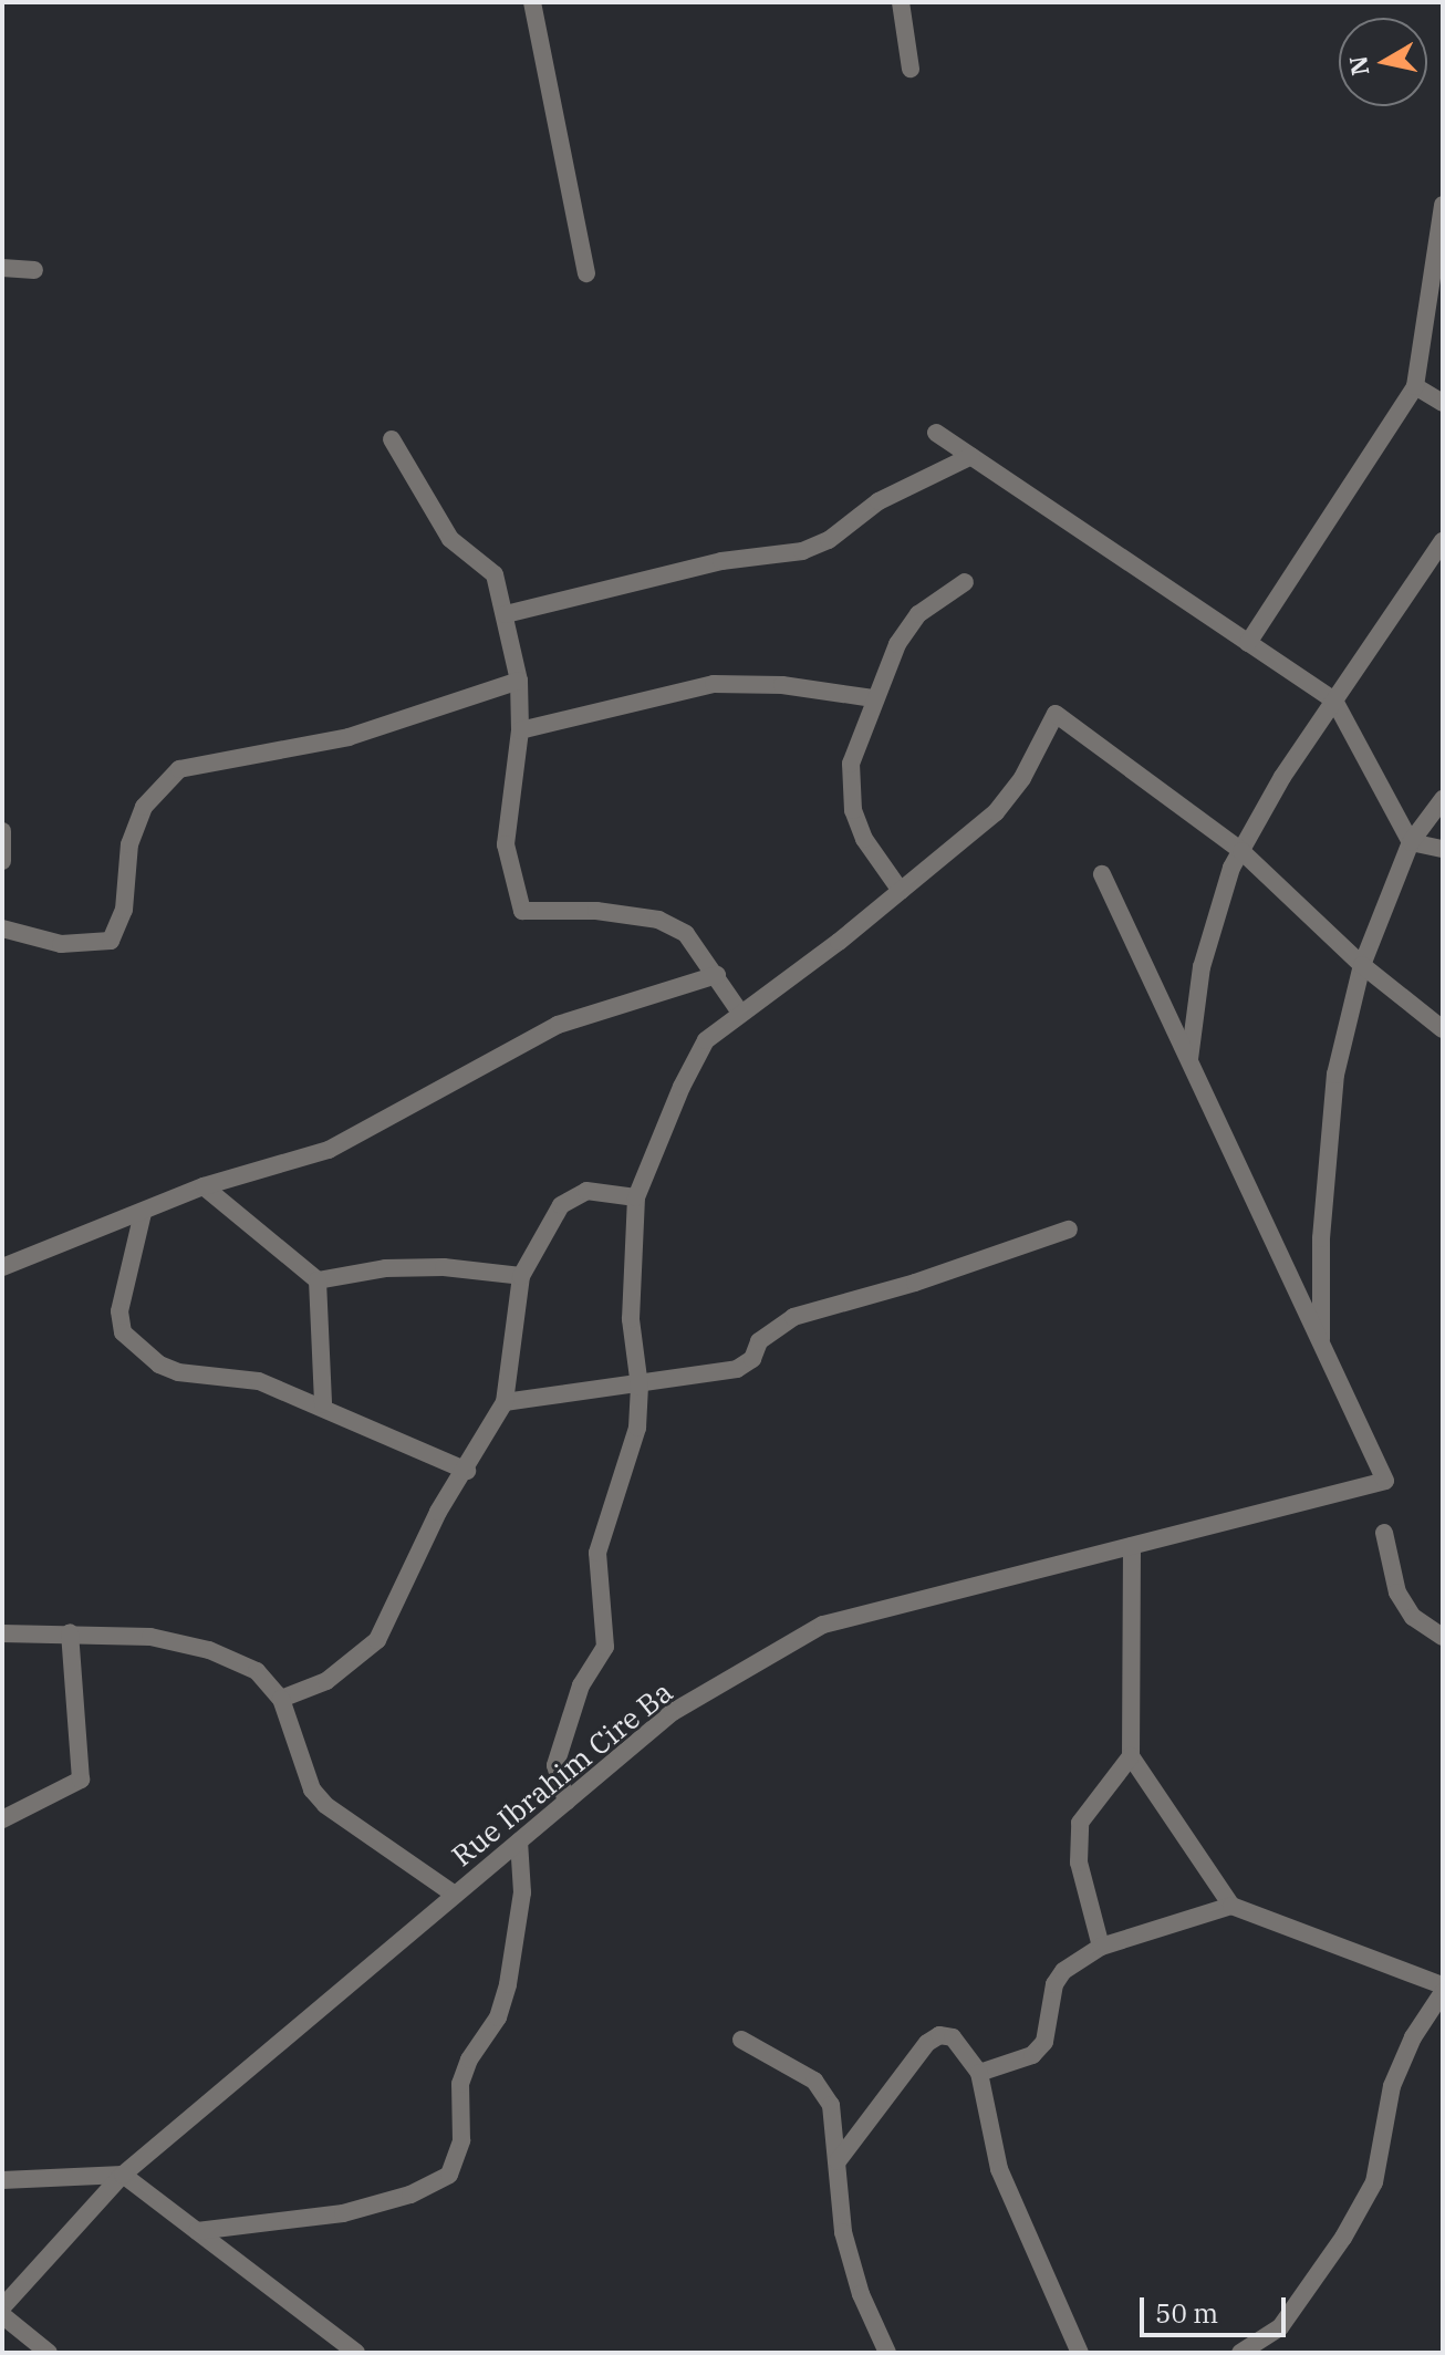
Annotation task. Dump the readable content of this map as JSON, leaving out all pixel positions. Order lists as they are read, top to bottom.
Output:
{
  "streets": {
    "street": ["Rue Ibrahim Cire Ba"]
  },
  "scale_bar": "50 m",
  "north": "left"
}
